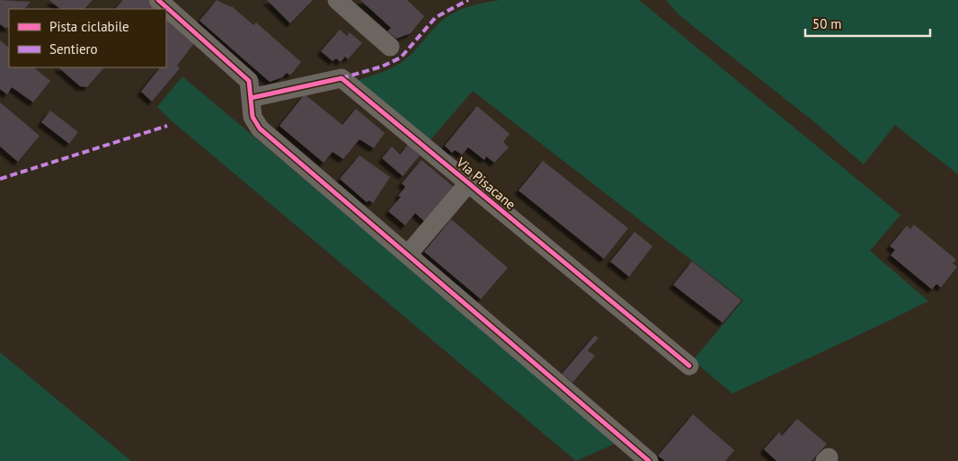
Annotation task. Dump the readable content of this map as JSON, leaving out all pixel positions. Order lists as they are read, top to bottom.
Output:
{
  "streets": {
    "street": ["Via Pisacane"]
  },
  "legend": ["Pista ciclabile", "Sentiero"],
  "scale_bar": "50 m"
}
